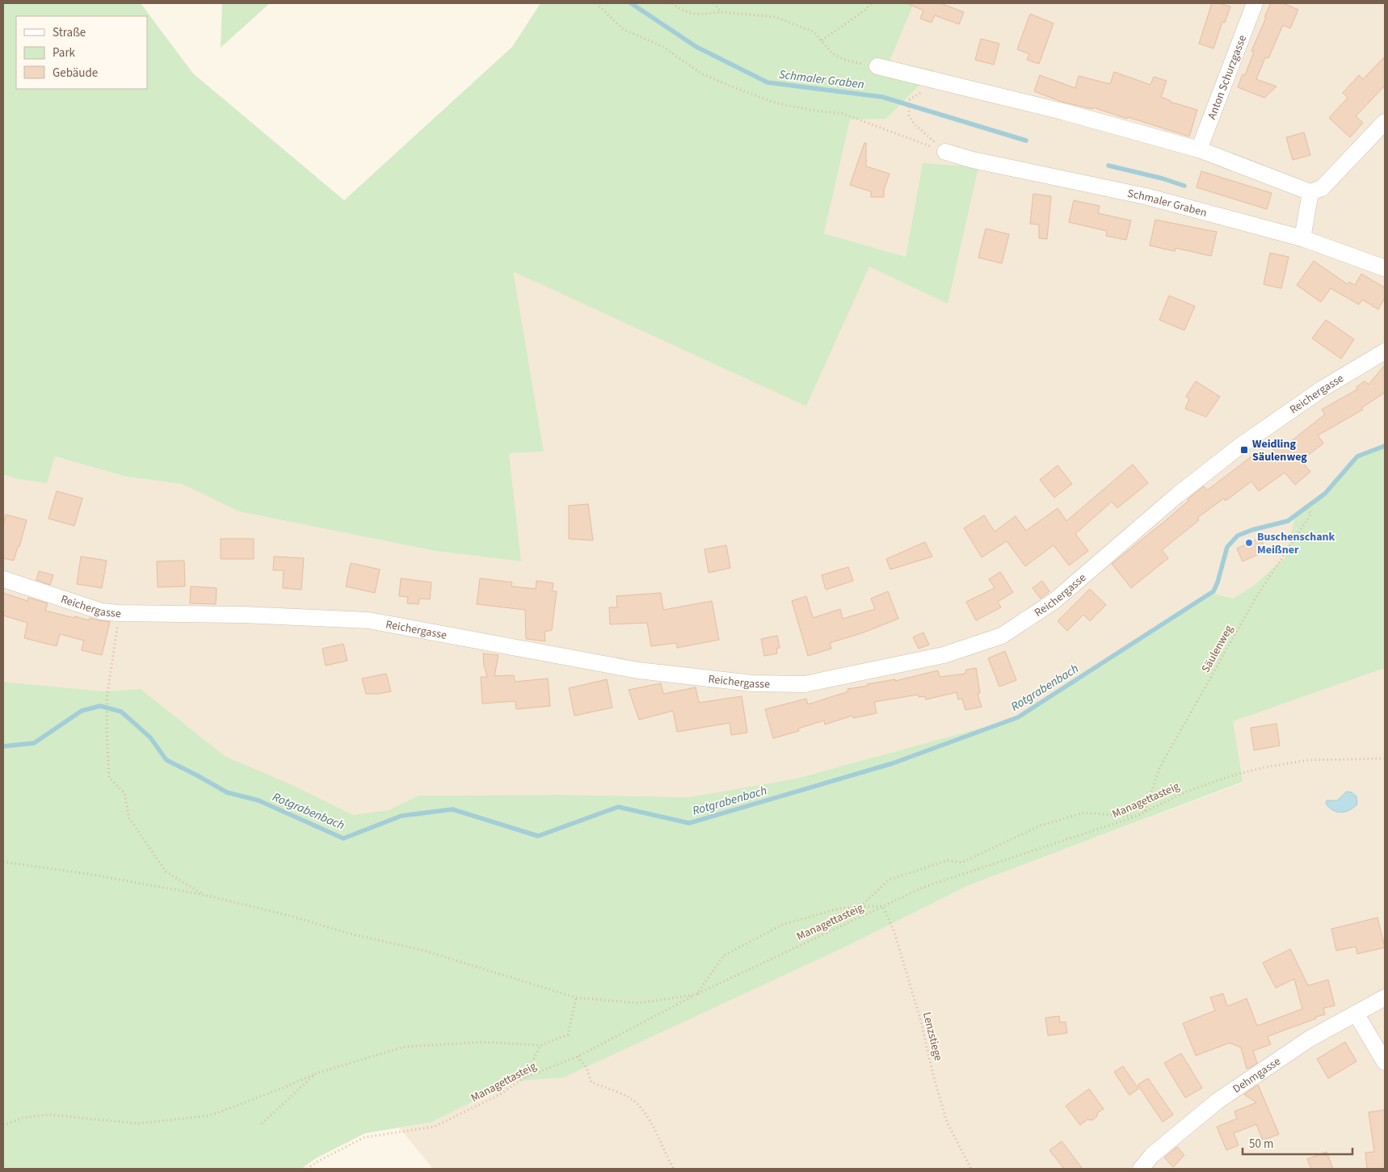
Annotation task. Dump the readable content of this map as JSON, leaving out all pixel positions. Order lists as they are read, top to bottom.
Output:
{
  "streets": {
    "street": [
      "Anton Schurzgasse",
      "Schmaler Graben",
      "Reichergasse",
      "Dehmgasse"
    ],
    "path": ["Säulenweg", "Managettasteig", "Lenzstiege"]
  },
  "crossings": [
    ["Säulenweg", "Managettasteig"],
    ["Managettasteig", "Lenzstiege"]
  ],
  "water": ["Schmaler Graben", "Rotgrabenbach"],
  "places": {
    "transit": ["Weidling Säulenweg"],
    "other": ["Buschenschank Meißner"]
  },
  "legend": ["Straße", "Park", "Gebäude"],
  "scale_bar": "50 m"
}
